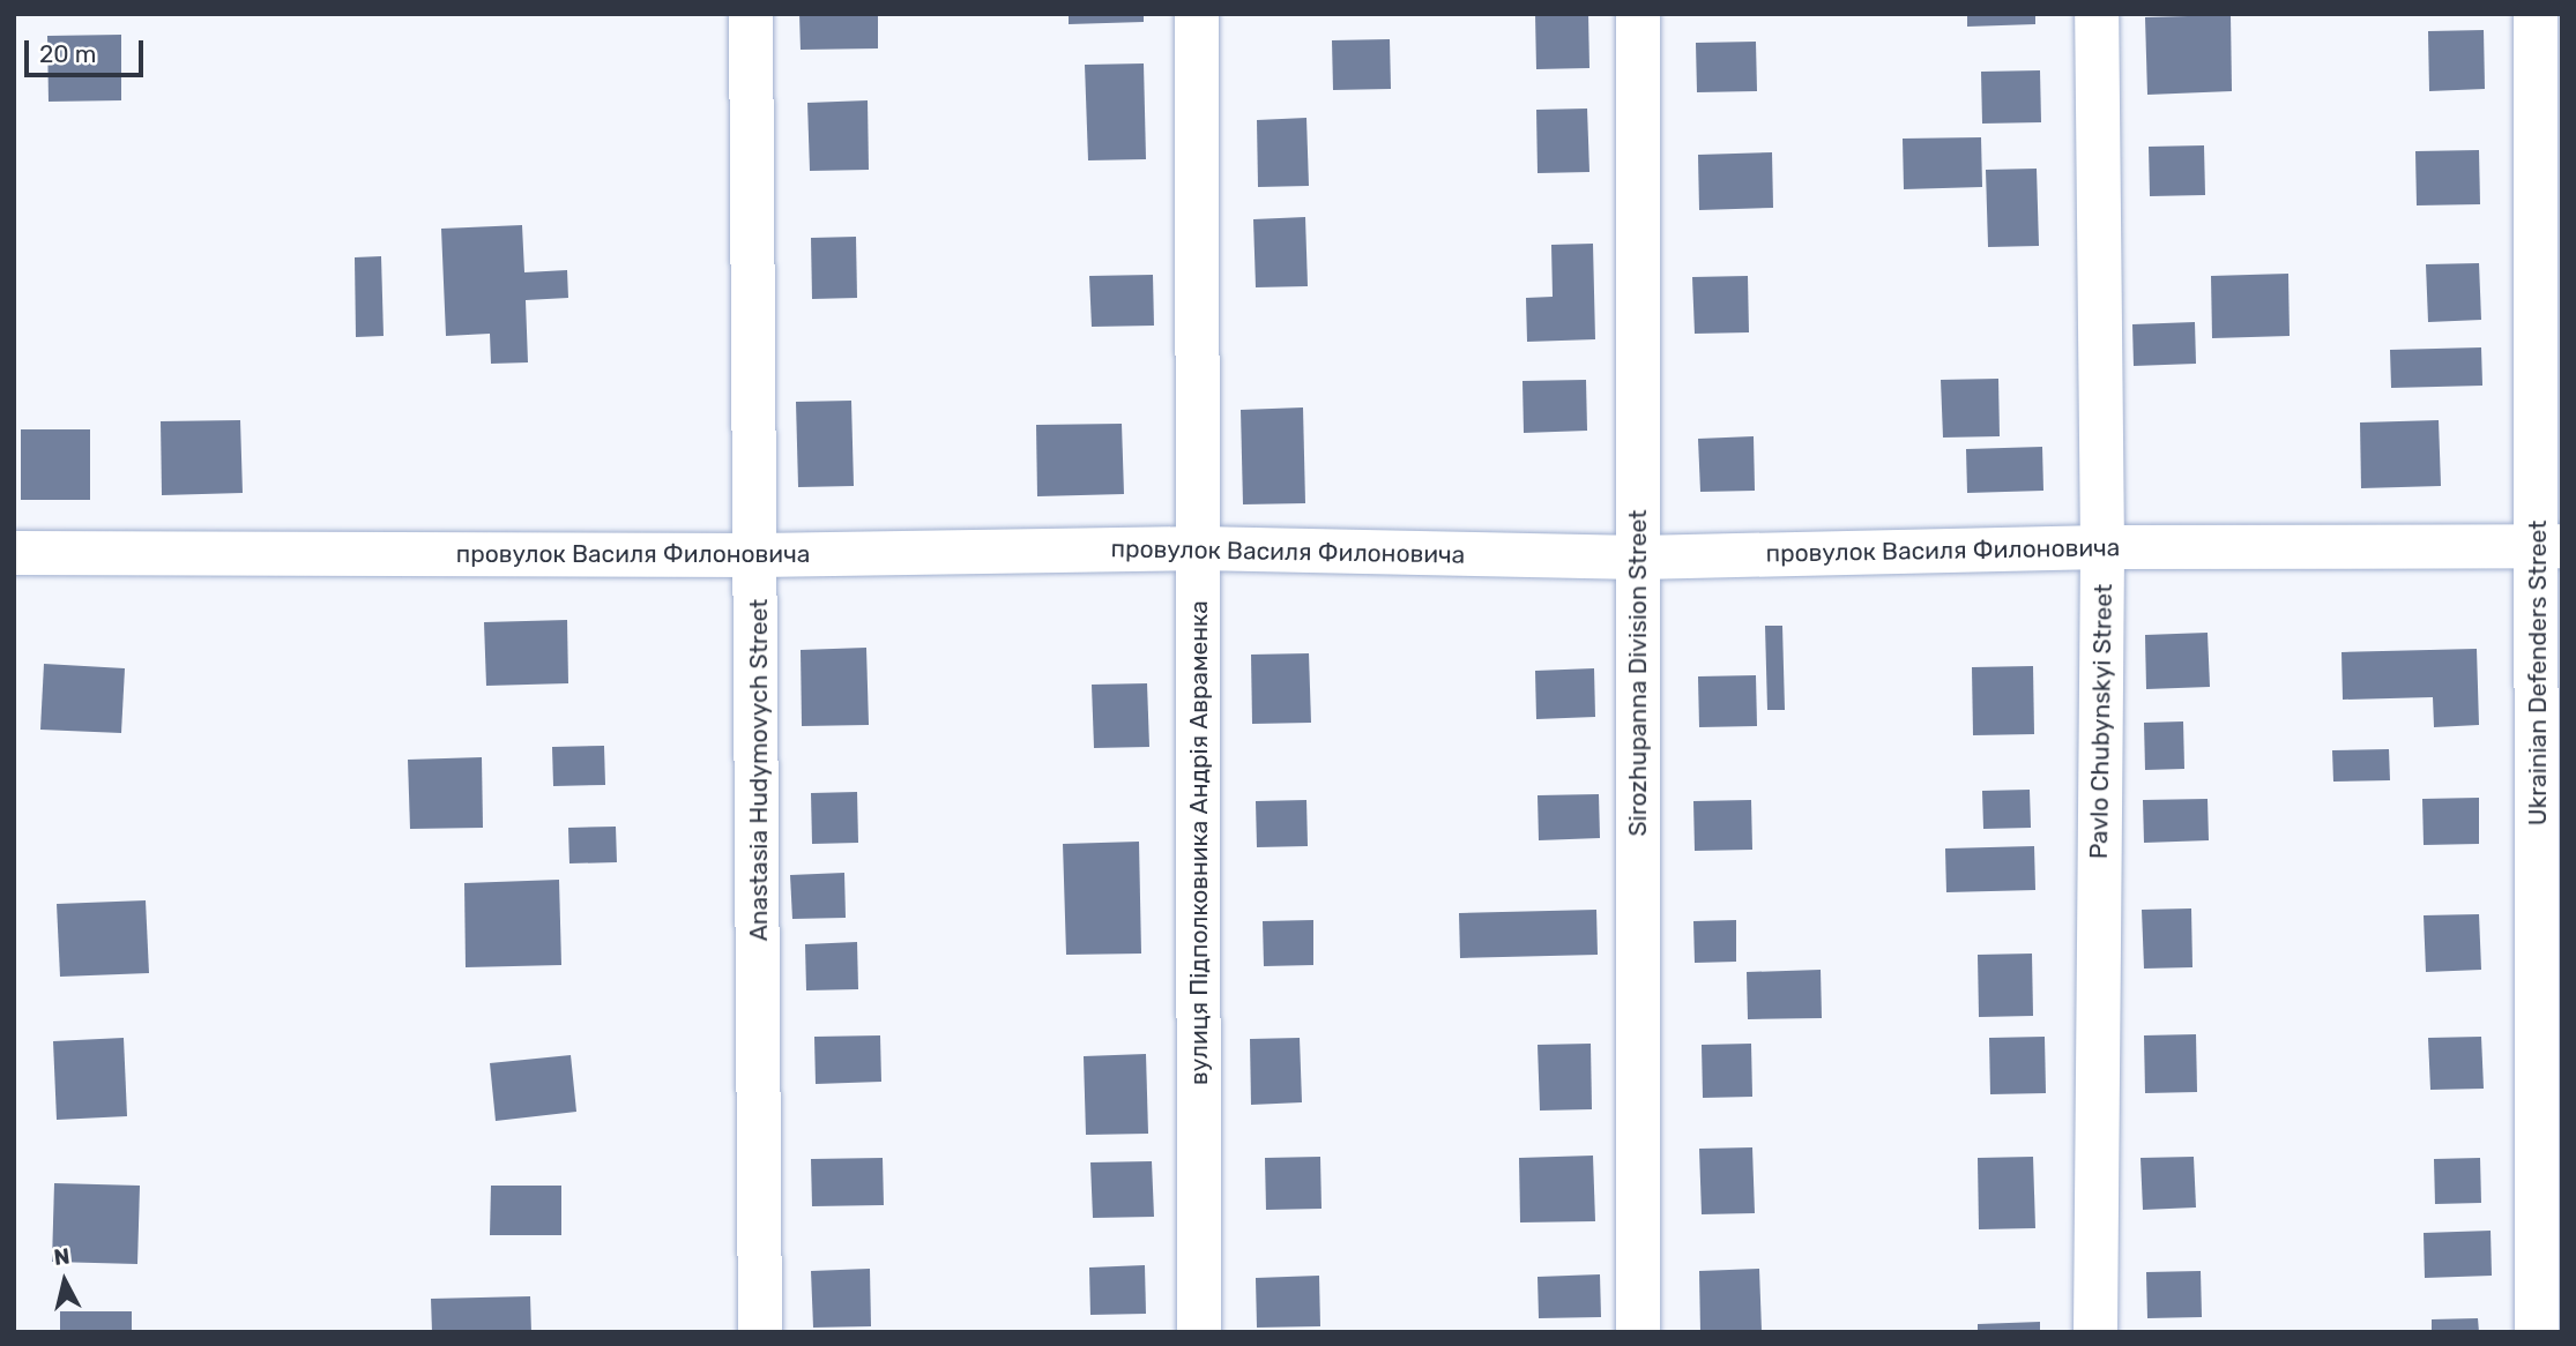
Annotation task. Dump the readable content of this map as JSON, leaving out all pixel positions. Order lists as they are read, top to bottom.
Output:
{
  "streets": {
    "street": [
      "провулок Василя Филоновича",
      "Sirozhupanna Division Street",
      "Ukrainian Defenders Street",
      "Pavlo Chubynskyi Street",
      "Anastasia Hudymovych Street",
      "вулиця Підполковника Андрія Авраменка"
    ]
  },
  "crossings": [
    ["провулок Василя Филоновича", "Sirozhupanna Division Street"],
    ["провулок Василя Филоновича", "Ukrainian Defenders Street"],
    ["провулок Василя Филоновича", "Pavlo Chubynskyi Street"],
    ["провулок Василя Филоновича", "Anastasia Hudymovych Street"],
    ["провулок Василя Филоновича", "вулиця Підполковника Андрія Авраменка"]
  ],
  "scale_bar": "20 m",
  "north": "top"
}
